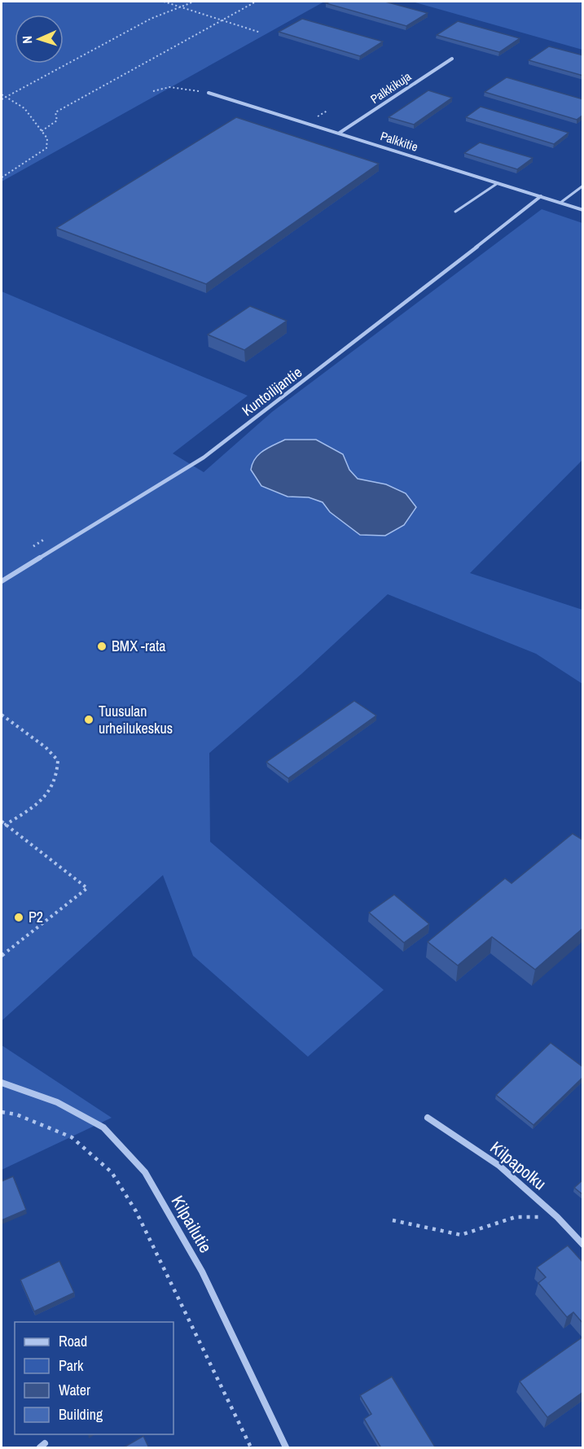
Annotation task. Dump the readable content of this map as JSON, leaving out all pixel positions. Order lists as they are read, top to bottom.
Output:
{
  "streets": {
    "street": [
      "Palkkikuja",
      "Palkkitie",
      "Kuntoilijantie",
      "Kilpapolku",
      "Kilpailutie"
    ]
  },
  "crossings": [
    ["Palkkikuja", "Palkkitie"],
    ["Palkkitie", "Kuntoilijantie"]
  ],
  "places": ["BMX -rata", "Tuusulan urheilukeskus", "P2"],
  "legend": [
    "Road",
    "Park",
    "Water",
    "Building"
  ],
  "north": "left"
}
